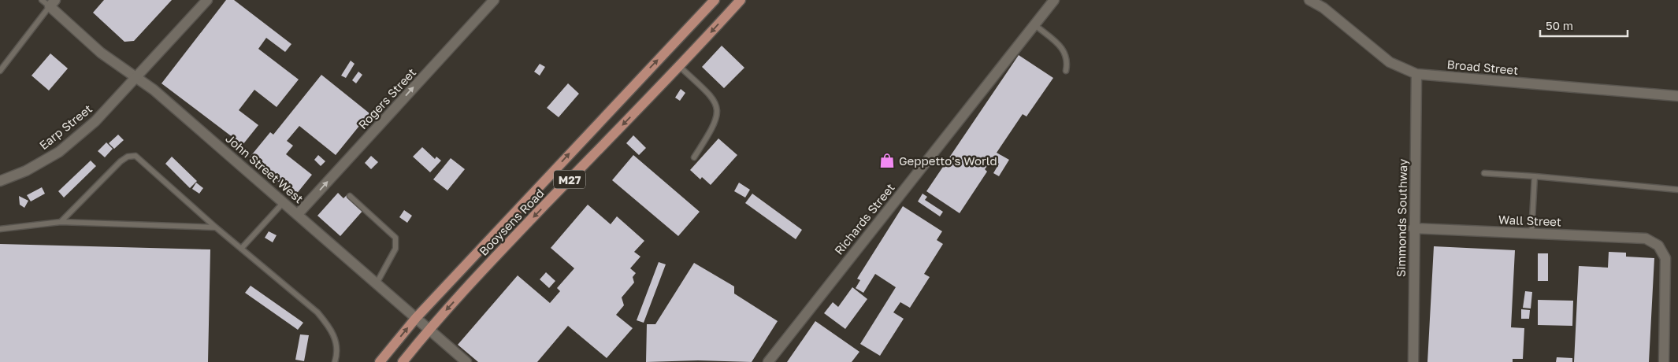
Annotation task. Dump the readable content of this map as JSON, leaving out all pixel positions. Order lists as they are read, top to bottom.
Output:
{
  "streets": {
    "main road": ["M27", "Booysens Road"],
    "street": [
      "Broad Street",
      "Rogers Street",
      "Earp Street",
      "John Street West",
      "Simmonds Southway",
      "Richards Street",
      "Wall Street"
    ]
  },
  "crossings": [
    ["Broad Street", "Simmonds Southway"],
    ["Rogers Street", "John Street West"],
    ["Earp Street", "John Street West"],
    ["John Street West", "Booysens Road"],
    ["Simmonds Southway", "Wall Street"]
  ],
  "one_way": ["Rogers Street"],
  "places": {
    "shop": ["Geppetto's World"]
  },
  "scale_bar": "50 m"
}
